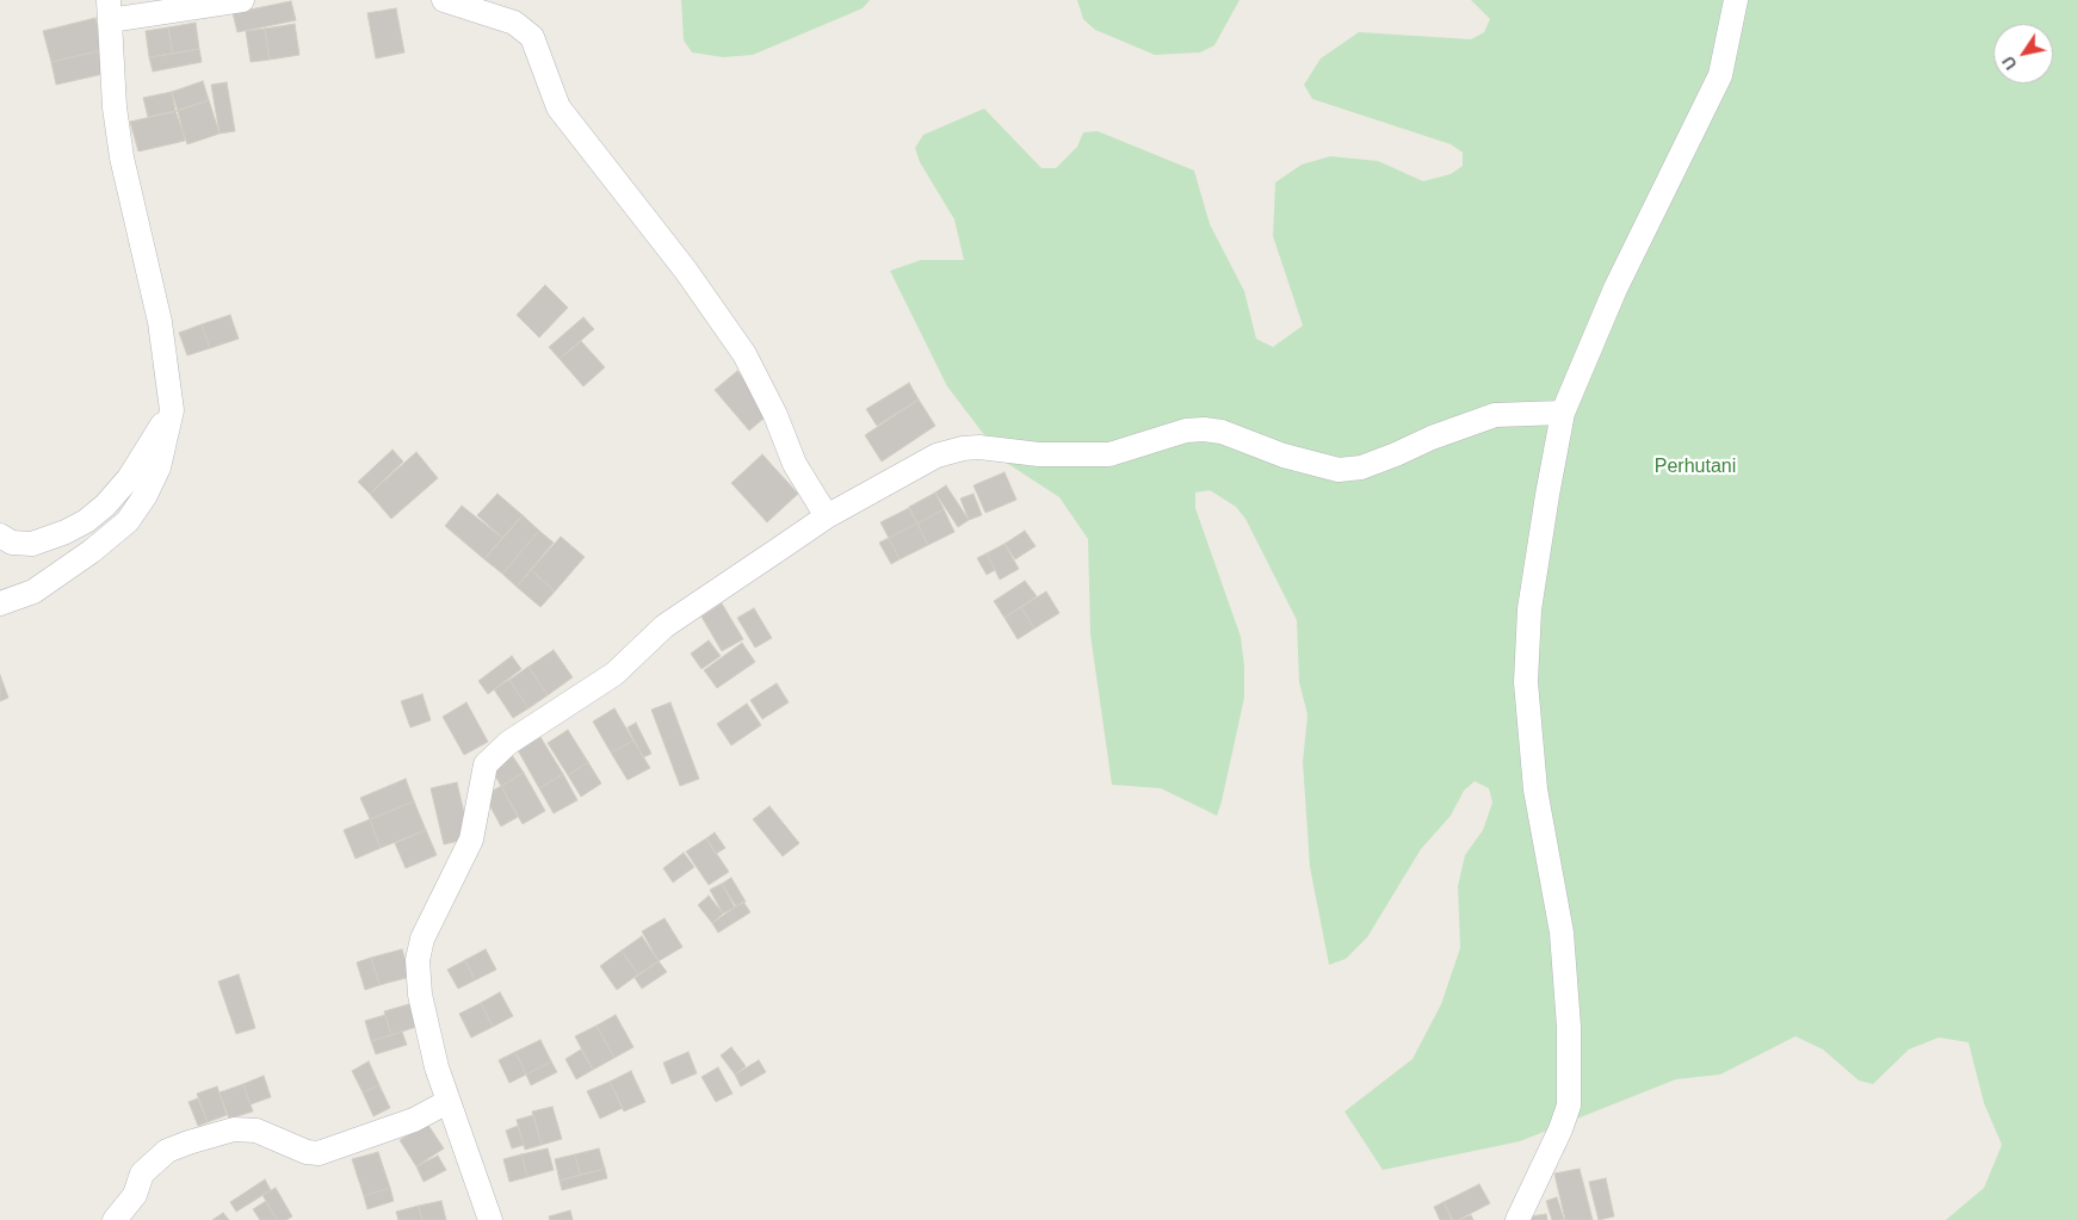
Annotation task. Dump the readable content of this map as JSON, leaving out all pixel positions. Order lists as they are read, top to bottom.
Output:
{
  "parks": ["Perhutani"],
  "north": "bottom left"
}
